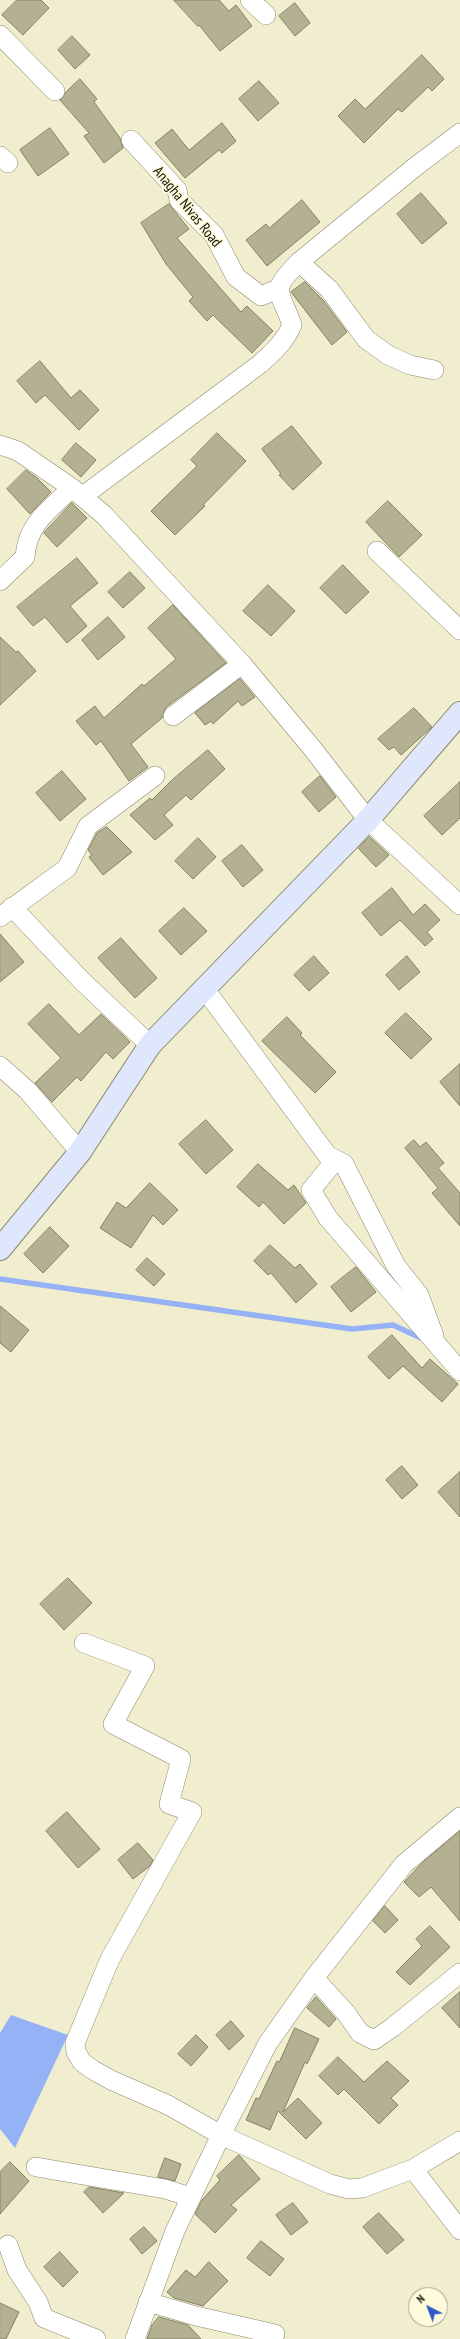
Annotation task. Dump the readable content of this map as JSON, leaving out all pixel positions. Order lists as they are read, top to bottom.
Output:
{
  "streets": {
    "street": ["Anagha Nivas Road"]
  },
  "north": "top left"
}
